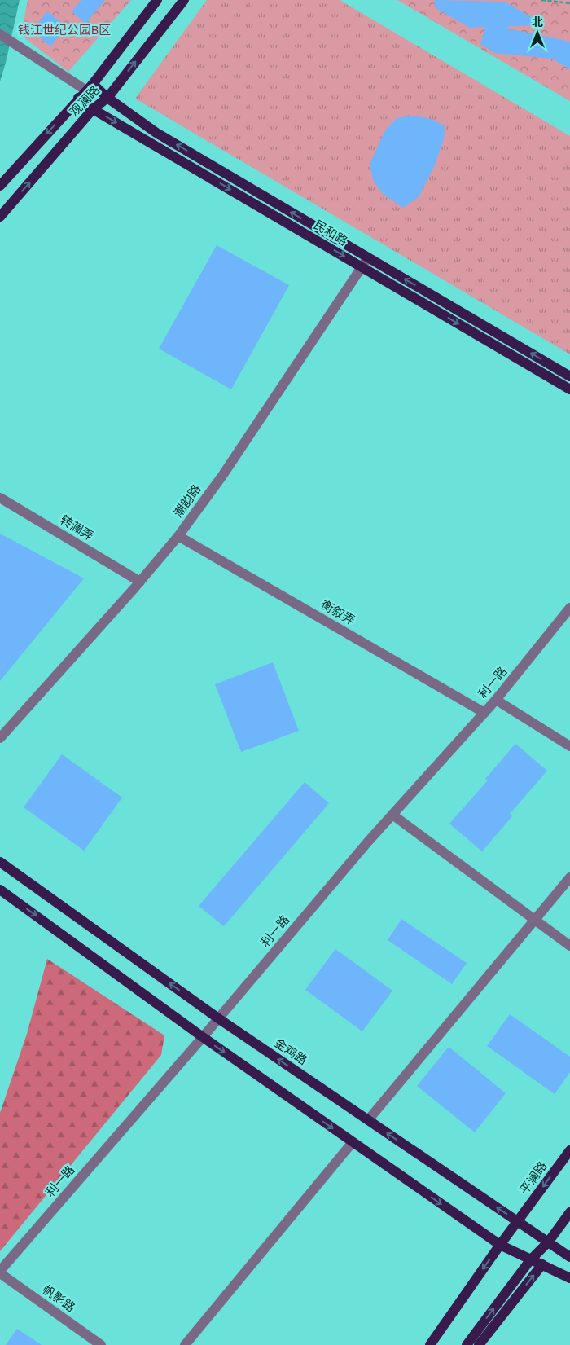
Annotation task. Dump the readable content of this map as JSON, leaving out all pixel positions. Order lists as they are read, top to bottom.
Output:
{
  "streets": {
    "main road": [
      "观澜路",
      "民和路",
      "金鸡路",
      "平澜路"
    ],
    "street": [
      "潮韵路",
      "转澜弄",
      "衡叙弄",
      "利一路",
      "帆影路"
    ]
  },
  "crossings": [
    ["观澜路", "民和路"],
    ["民和路", "潮韵路"],
    ["潮韵路", "转澜弄"],
    ["潮韵路", "衡叙弄"],
    ["衡叙弄", "利一路"],
    ["利一路", "金鸡路"],
    ["利一路", "帆影路"],
    ["金鸡路", "平澜路"]
  ],
  "parks": ["钱江世纪公园B区"],
  "north": "top"
}
